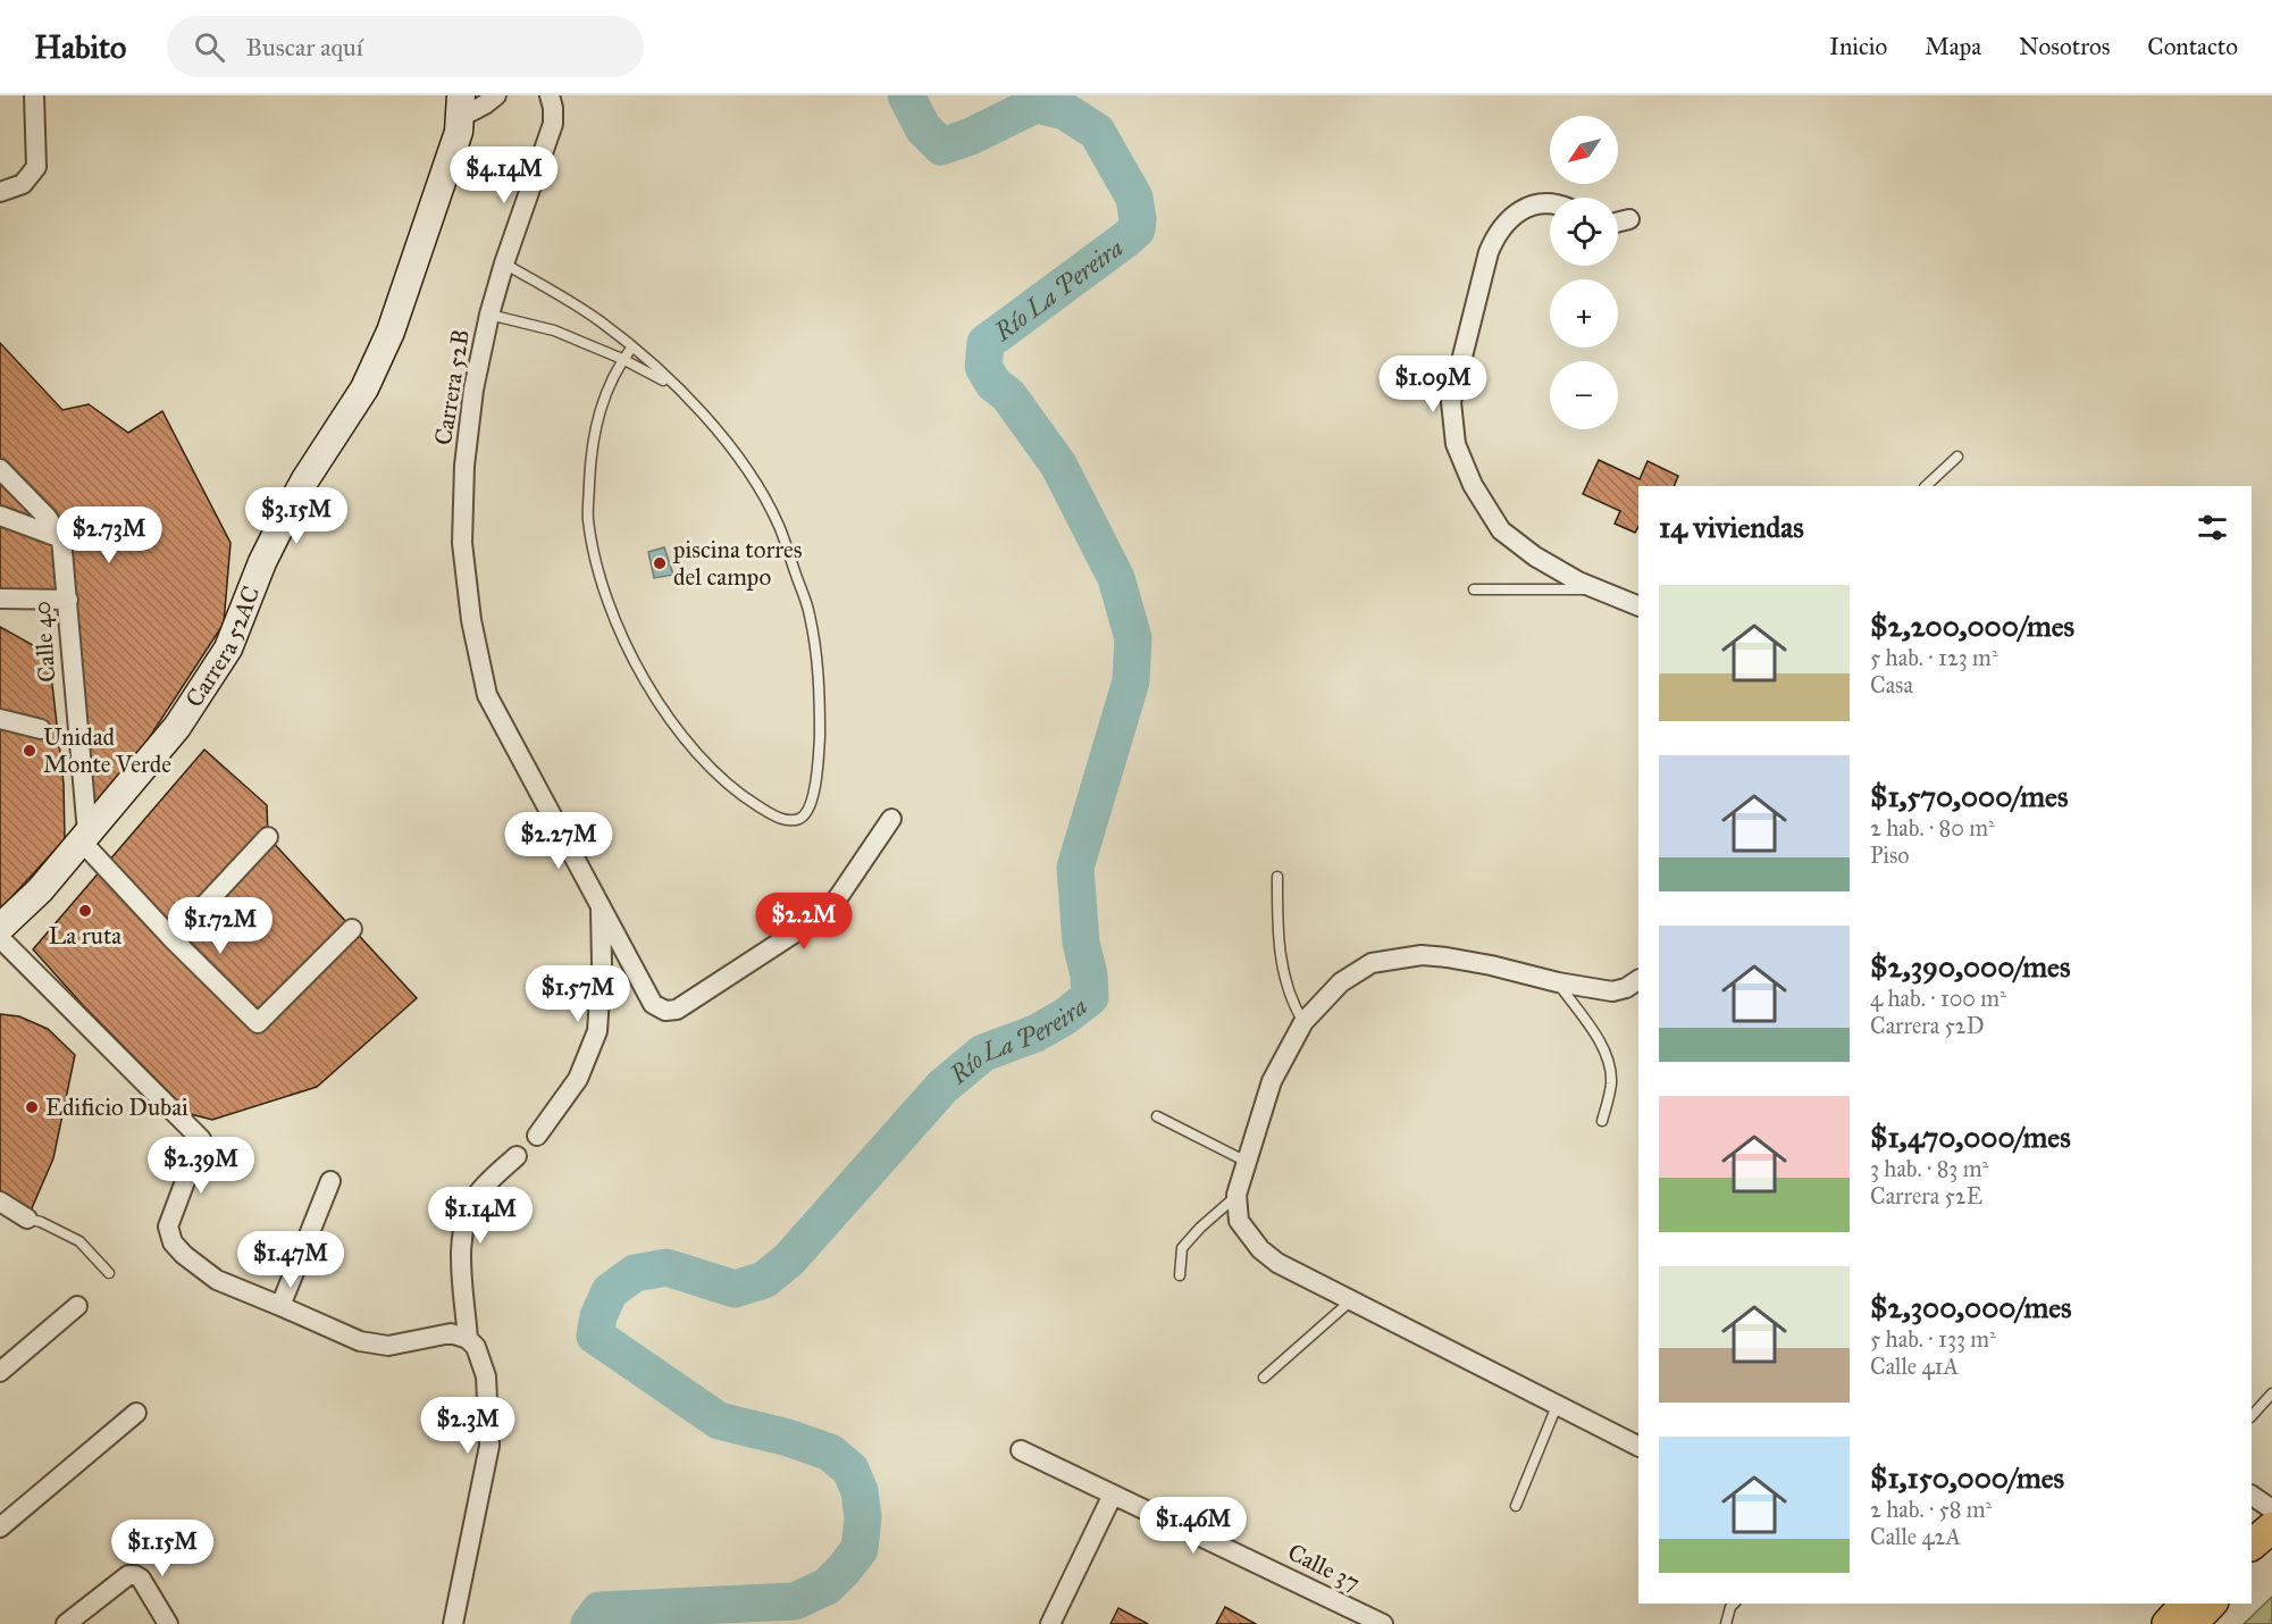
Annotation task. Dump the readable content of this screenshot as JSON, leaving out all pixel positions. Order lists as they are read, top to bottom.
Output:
{
  "streets": {
    "street": [
      "Carrera 52B",
      "Calle 40",
      "Carrera 52AC",
      "Calle 37"
    ]
  },
  "crossings": [
    ["Calle 40", "Carrera 52AC"]
  ],
  "water": ["Río La Pereira"],
  "places": [
    "piscina torres del campo",
    "Unidad Monte Verde",
    "La ruta",
    "Edificio Dubai"
  ],
  "north": "bottom left",
  "page": {
    "header": "Habito",
    "search": "Buscar aquí",
    "nav": [
      "Inicio",
      "Mapa",
      "Nosotros",
      "Contacto"
    ],
    "map_buttons": ["+", "−"],
    "price": [
      "$4.14M",
      "$1.09M",
      "$3.15M",
      "$2.73M",
      "$2.27M",
      "$2.2M",
      "$1.72M",
      "$1.57M",
      "$2.39M",
      "$1.14M",
      "$1.47M",
      "$2.3M",
      "$1.46M",
      "$1.15M"
    ],
    "heading": "14 viviendas",
    "list": [
      {
        "name": "$2,200,000/mes",
        "note": "5 hab. · 123 m² · Casa"
      },
      {
        "name": "$1,570,000/mes",
        "note": "2 hab. · 80 m² · Piso"
      },
      {
        "name": "$2,390,000/mes",
        "note": "4 hab. · 100 m² · Carrera 52D"
      },
      {
        "name": "$1,470,000/mes",
        "note": "3 hab. · 83 m² · Carrera 52E"
      },
      {
        "name": "$2,300,000/mes",
        "note": "5 hab. · 133 m² · Calle 41A"
      },
      {
        "name": "$1,150,000/mes",
        "note": "2 hab. · 58 m² · Calle 42A"
      }
    ]
  }
}
